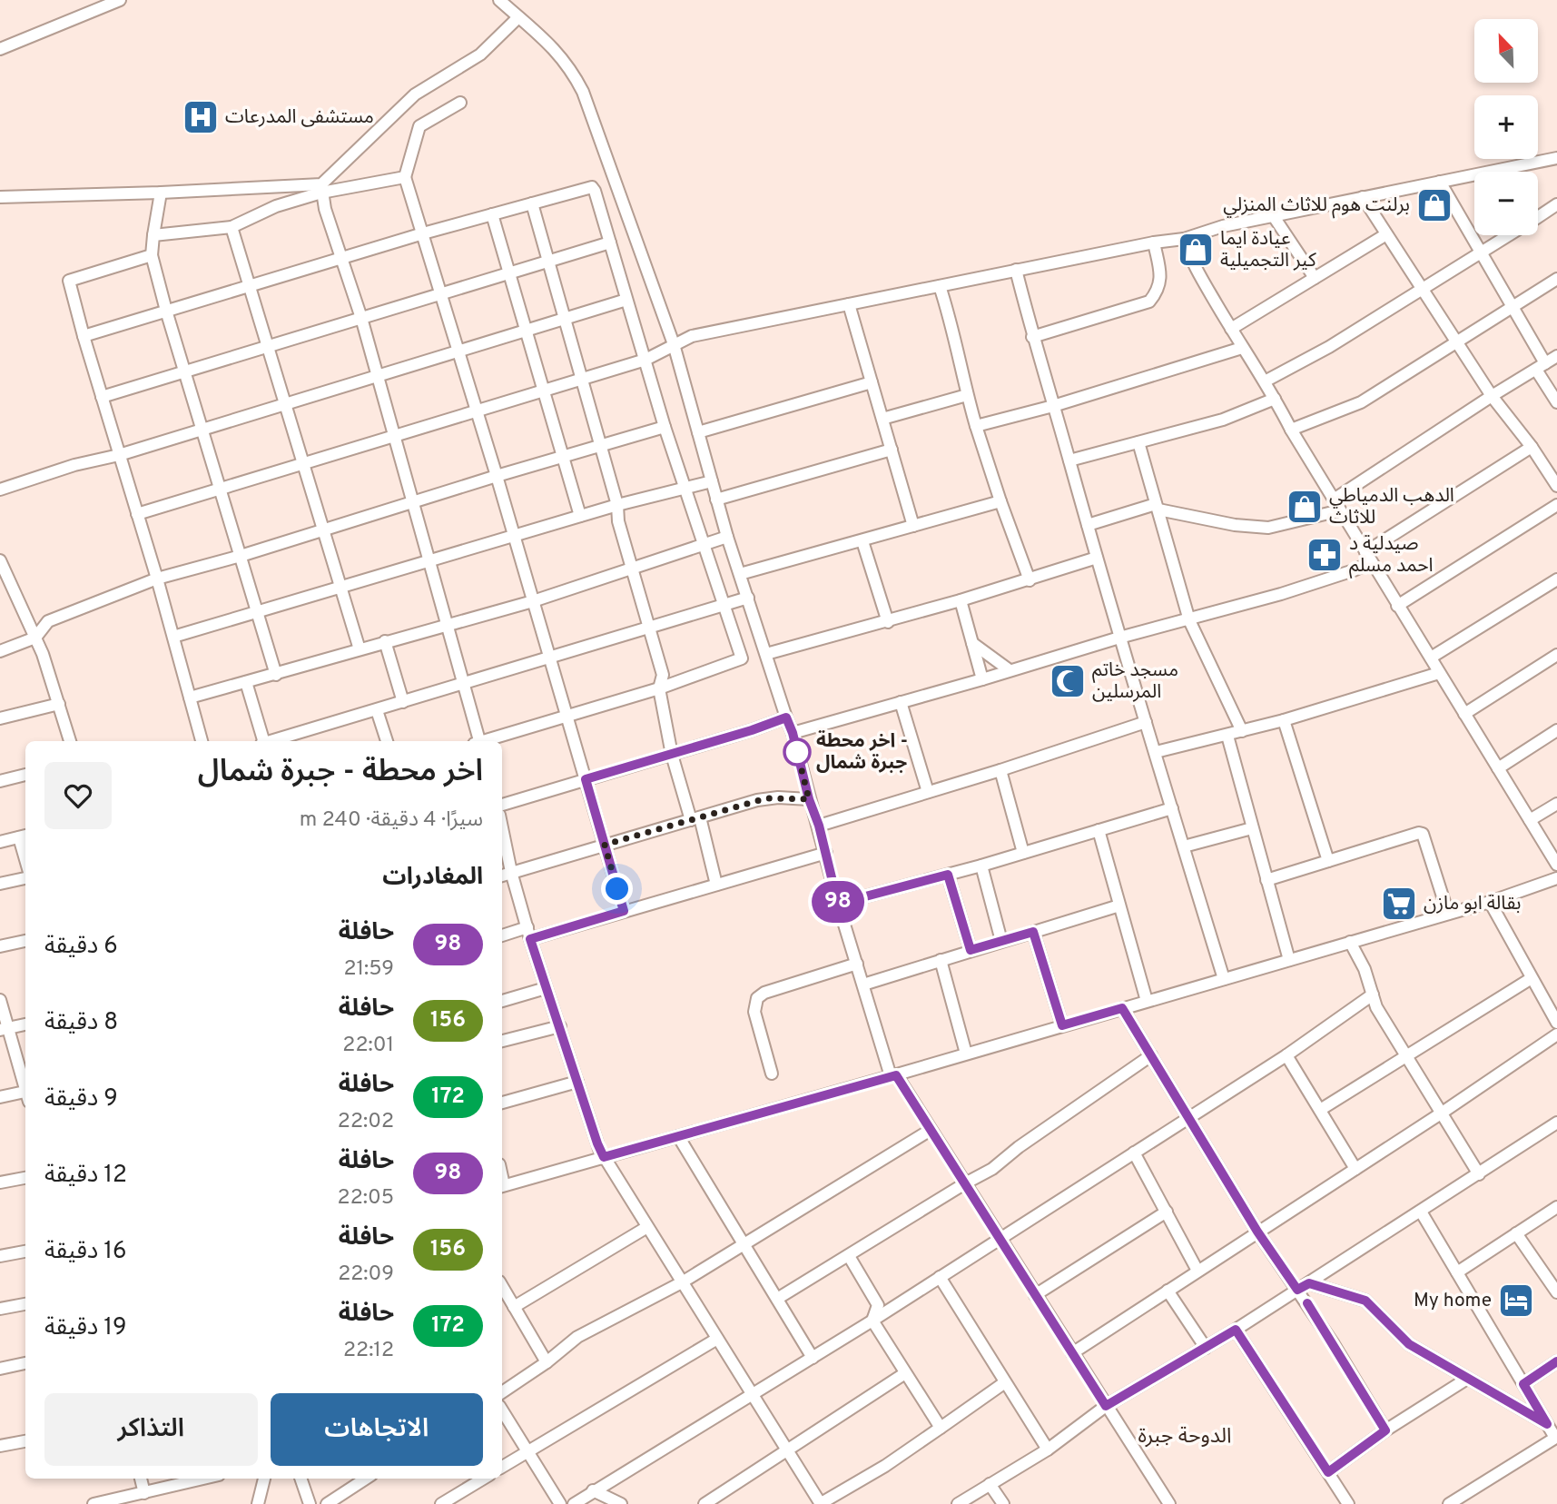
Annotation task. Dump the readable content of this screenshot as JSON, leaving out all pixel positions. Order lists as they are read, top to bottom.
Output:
{
  "districts": ["الدوحة جبرة"],
  "places": {
    "hospital": ["مستشفى المدرعات"],
    "shop": ["برلنت هوم للاثاث المنزلي", "عيادة ايما كير التجميلية", "الدهب الدمياطي للاثاث"],
    "pharmacy": ["صيدلية د احمد مسلم"],
    "mosque": ["مسجد خاتم المرسلين"],
    "other": ["اخر محطة - جبرة شمال"],
    "supermarket": ["بقالة ابو مازن"],
    "hotel": ["My home"]
  },
  "lines": ["bus line 98"],
  "north": "top left",
  "page": {
    "on_map": "98",
    "map_buttons": ["+", "−"],
    "heading": [
      ["اخر محطة - جبرة شمال", "سيرًا · 4 دقيقة · 240 m"],
      "المغادرات"
    ],
    "list": [
      {
        "mark": "98",
        "name": "حافلة",
        "note": "21:59",
        "value": "6 دقيقة"
      },
      {
        "mark": "156",
        "name": "حافلة",
        "note": "22:01",
        "value": "8 دقيقة"
      },
      {
        "mark": "172",
        "name": "حافلة",
        "note": "22:02",
        "value": "9 دقيقة"
      },
      {
        "mark": "98",
        "name": "حافلة",
        "note": "22:05",
        "value": "12 دقيقة"
      },
      {
        "mark": "156",
        "name": "حافلة",
        "note": "22:09",
        "value": "16 دقيقة"
      },
      {
        "mark": "172",
        "name": "حافلة",
        "note": "22:12",
        "value": "19 دقيقة"
      }
    ],
    "buttons": ["الاتجاهات", "التذاكر"]
  }
}
